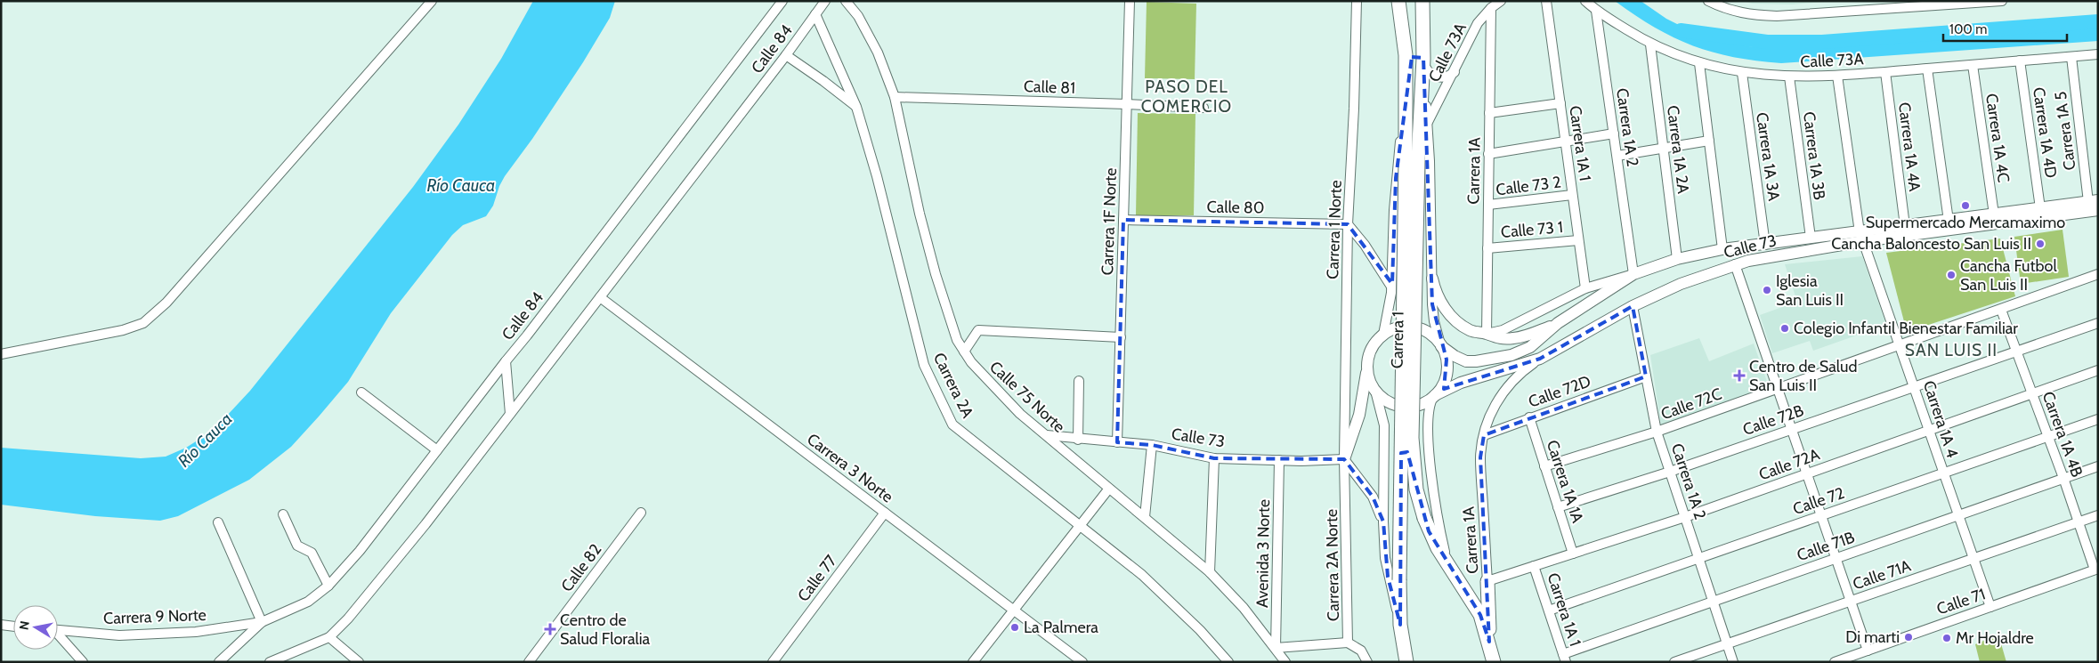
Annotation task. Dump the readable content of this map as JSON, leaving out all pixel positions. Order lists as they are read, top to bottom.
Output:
{
  "streets": {
    "highway": ["Carrera 1"],
    "main road": ["Calle 73"],
    "street": [
      "Calle 84",
      "Calle 73A",
      "Calle 81",
      "Carrera 1A 2",
      "Carrera 1A 5",
      "Carrera 1A 4D",
      "Carrera 1A 4C",
      "Carrera 1A 1",
      "Carrera 1A 4A",
      "Carrera 1A 2A",
      "Carrera 1A 3B",
      "Carrera 1A 3A",
      "Carrera 1A",
      "Calle 73 2",
      "Calle 80",
      "Carrera 1F Norte",
      "Carrera 1 Norte",
      "Calle 73 1",
      "Carrera 2A",
      "Calle 72D",
      "Calle 75 Norte",
      "Calle 72C",
      "Carrera 1A 4",
      "Calle 72B",
      "Carrera 1A 4B",
      "Calle 72A",
      "Carrera 3 Norte",
      "Carrera 1A 1A",
      "Calle 72",
      "Calle 71B",
      "Avenida 3 Norte",
      "Carrera 2A Norte",
      "Calle 82",
      "Calle 71A",
      "Calle 77",
      "Calle 71",
      "Carrera 9 Norte"
    ]
  },
  "crossings": [
    ["Calle 84", "Carrera 2A"],
    ["Calle 84", "Carrera 3 Norte"],
    ["Calle 84", "Carrera 9 Norte"],
    ["Calle 73A", "Carrera 1A 2"],
    ["Calle 73A", "Carrera 1A 5"],
    ["Calle 73A", "Carrera 1A 4D"],
    ["Calle 73A", "Carrera 1A 4C"],
    ["Calle 73A", "Carrera 1A 4A"],
    ["Calle 73A", "Carrera 1A 2A"],
    ["Calle 73A", "Carrera 1A 3B"],
    ["Calle 73A", "Carrera 1A 3A"],
    ["Calle 73A", "Carrera 1A"],
    ["Calle 73A", "Carrera 1A 4"],
    ["Calle 81", "Carrera 1F Norte"],
    ["Calle 81", "Calle 75 Norte"],
    ["Carrera 1A 2", "Calle 73"],
    ["Carrera 1A 2", "Calle 72D"],
    ["Carrera 1A 2", "Calle 72C"],
    ["Carrera 1A 2", "Calle 72B"],
    ["Carrera 1A 2", "Calle 72A"],
    ["Carrera 1A 2", "Calle 72"],
    ["Carrera 1A 2", "Calle 71B"],
    ["Carrera 1A 2", "Calle 71A"],
    ["Carrera 1A 5", "Calle 73"],
    ["Carrera 1A 4D", "Calle 73"],
    ["Carrera 1A 4C", "Calle 73"],
    ["Carrera 1A 1", "Calle 73 2"],
    ["Carrera 1A 1", "Calle 73 1"],
    ["Carrera 1A 1", "Calle 72A"],
    ["Carrera 1A 1", "Calle 72"],
    ["Carrera 1A 1", "Calle 71B"],
    ["Carrera 1A 4A", "Calle 73"],
    ["Carrera 1A 2A", "Calle 73"],
    ["Carrera 1A 3B", "Calle 73"],
    ["Carrera 1A 3A", "Calle 73"],
    ["Carrera 1A", "Calle 73 2"],
    ["Carrera 1A", "Calle 73 1"],
    ["Carrera 1A", "Calle 73"],
    ["Carrera 1A", "Calle 72D"],
    ["Carrera 1A", "Calle 72A"],
    ["Calle 80", "Carrera 1F Norte"],
    ["Calle 80", "Carrera 1 Norte"],
    ["Carrera 1F Norte", "Calle 73"],
    ["Carrera 1 Norte", "Calle 73"],
    ["Carrera 1 Norte", "Carrera 2A Norte"],
    ["Calle 73", "Calle 75 Norte"],
    ["Calle 73", "Carrera 1A 4"],
    ["Calle 73", "Avenida 3 Norte"],
    ["Calle 73", "Carrera 2A Norte"],
    ["Calle 72D", "Carrera 1A 1A"],
    ["Calle 75 Norte", "Avenida 3 Norte"],
    ["Calle 72C", "Carrera 1A 4"],
    ["Calle 72C", "Carrera 1A 4B"],
    ["Calle 72C", "Carrera 1A 1A"],
    ["Carrera 1A 4", "Calle 72B"],
    ["Carrera 1A 4", "Calle 72A"],
    ["Carrera 1A 4", "Calle 72"],
    ["Carrera 1A 4", "Calle 71B"],
    ["Carrera 1A 4", "Calle 71A"],
    ["Carrera 1A 4", "Calle 71"],
    ["Calle 72B", "Carrera 1A 4B"],
    ["Calle 72B", "Carrera 1A 1A"],
    ["Carrera 1A 4B", "Calle 72A"],
    ["Carrera 1A 4B", "Calle 72"],
    ["Carrera 1A 4B", "Calle 71B"],
    ["Carrera 1A 4B", "Calle 71A"],
    ["Carrera 1A 4B", "Calle 71"],
    ["Calle 72A", "Carrera 1A 1A"],
    ["Carrera 3 Norte", "Calle 77"]
  ],
  "districts": ["PASO DEL COMERCIO", "SAN LUIS II"],
  "water": ["Río Cauca"],
  "places": {
    "other": [
      "Supermercado Mercamaximo",
      "Cancha Baloncesto San Luis II",
      "Cancha Futbol San Luis II",
      "Iglesia San Luis II",
      "Colegio Infantil Bienestar Familiar",
      "La Palmera",
      "Di marti",
      "Mr Hojaldre"
    ],
    "health": ["Centro de Salud San Luis II", "Centro de Salud Floralia"]
  },
  "scale_bar": "100 m",
  "north": "left"
}
